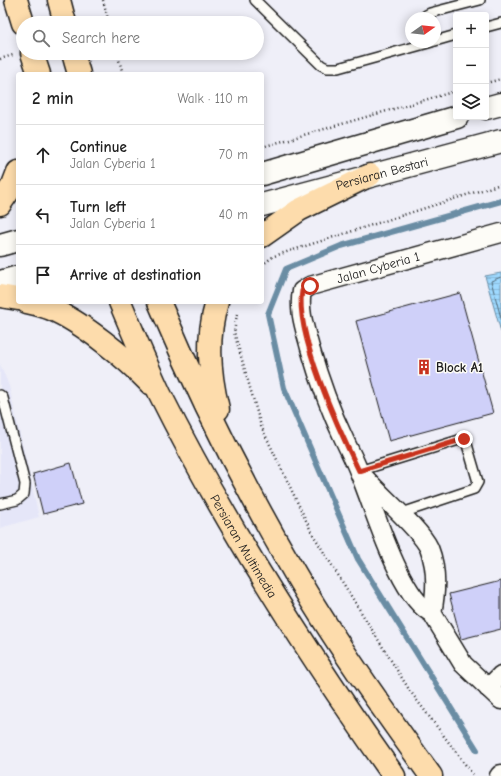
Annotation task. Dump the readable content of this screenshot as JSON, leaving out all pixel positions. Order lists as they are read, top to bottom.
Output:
{
  "streets": {
    "main road": ["Persiaran Bestari", "Persiaran Multimedia"],
    "street": ["Jalan Cyberia 1"]
  },
  "places": {
    "building": ["Block A1"]
  },
  "north": "right",
  "page": {
    "map_buttons": ["+", "−"],
    "search": "Search here",
    "heading": ["2 min", "Walk · 110 m"],
    "list": [
      ["Continue", "Jalan Cyberia 1", "70 m"],
      ["Turn left", "Jalan Cyberia 1", "40 m"],
      "Arrive at destination"
    ]
  }
}
